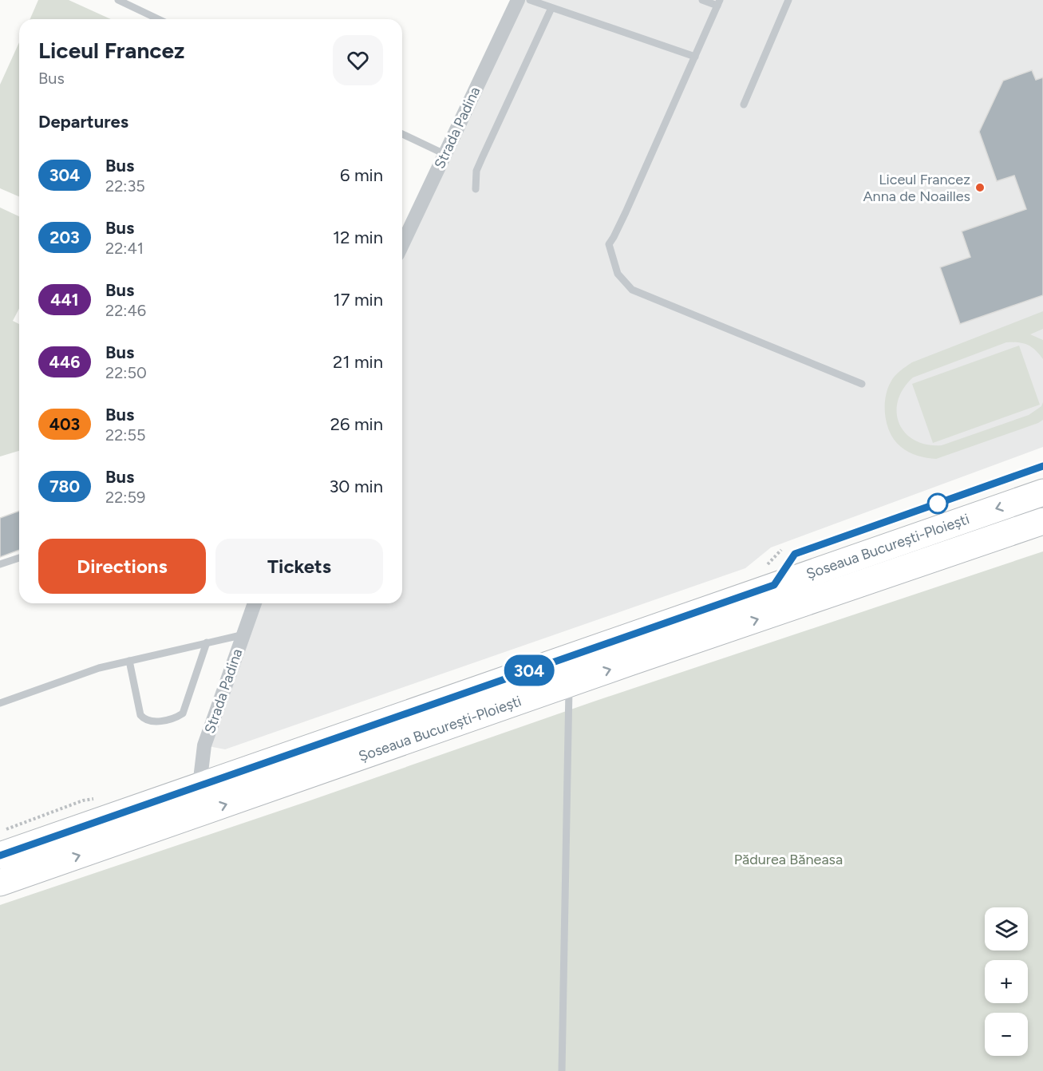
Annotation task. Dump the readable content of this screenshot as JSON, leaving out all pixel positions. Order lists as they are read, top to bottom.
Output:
{
  "streets": {
    "highway": ["Șoseaua București-Ploiești"],
    "street": ["Strada Padina"]
  },
  "crossings": [
    ["Strada Padina", "Șoseaua București-Ploiești"]
  ],
  "parks": ["Pădurea Băneasa"],
  "places": ["Liceul Francez Anna de Noailles"],
  "lines": ["bus line 304"],
  "page": {
    "on_map": "304",
    "heading": [
      ["Liceul Francez", "Bus"],
      "Departures"
    ],
    "list": [
      {
        "mark": "304",
        "name": "Bus",
        "note": "22:35",
        "value": "6 min"
      },
      {
        "mark": "203",
        "name": "Bus",
        "note": "22:41",
        "value": "12 min"
      },
      {
        "mark": "441",
        "name": "Bus",
        "note": "22:46",
        "value": "17 min"
      },
      {
        "mark": "446",
        "name": "Bus",
        "note": "22:50",
        "value": "21 min"
      },
      {
        "mark": "403",
        "name": "Bus",
        "note": "22:55",
        "value": "26 min"
      },
      {
        "mark": "780",
        "name": "Bus",
        "note": "22:59",
        "value": "30 min"
      }
    ],
    "buttons": ["Directions", "Tickets"],
    "map_buttons": ["+", "−"]
  }
}
